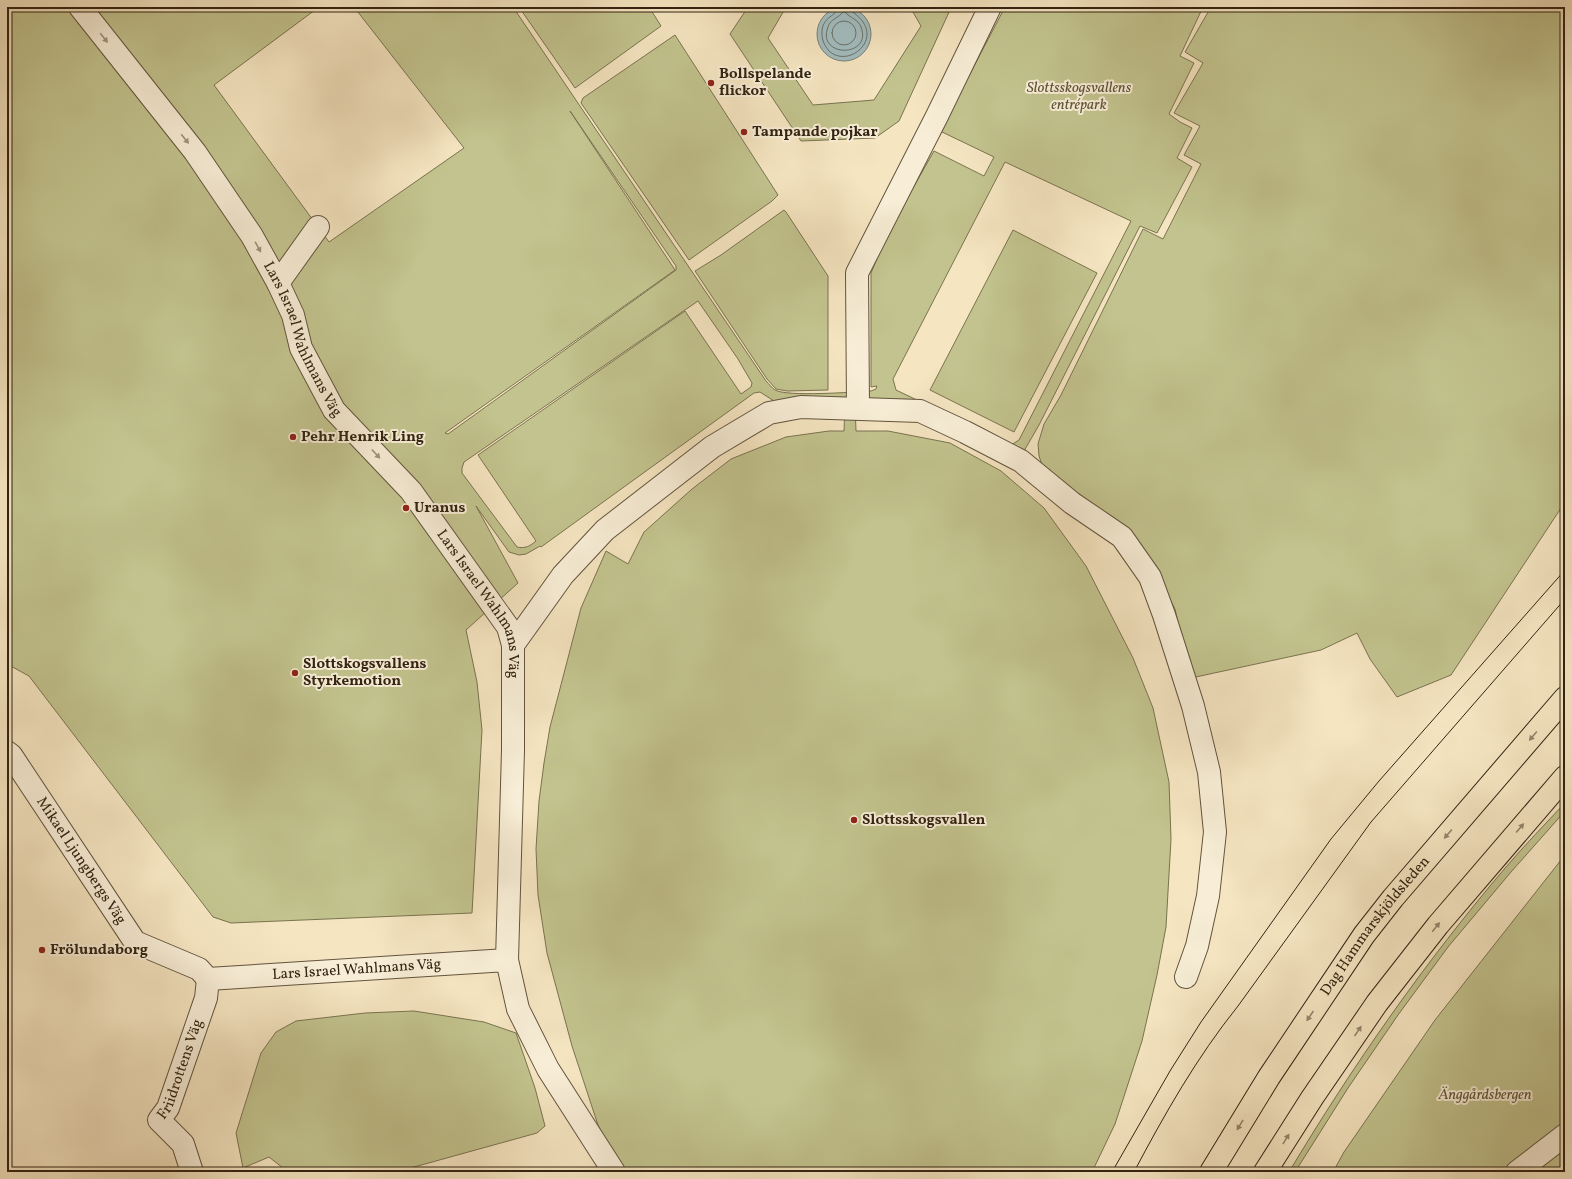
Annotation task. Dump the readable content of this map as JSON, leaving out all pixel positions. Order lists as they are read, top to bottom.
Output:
{
  "streets": {
    "main road": ["Dag Hammarskjöldsleden"],
    "street": ["Lars Israel Wahlmans Väg", "Mikael Ljungbergs Väg", "Friidrottens Väg"]
  },
  "crossings": [
    ["Lars Israel Wahlmans Väg", "Mikael Ljungbergs Väg"],
    ["Lars Israel Wahlmans Väg", "Friidrottens Väg"],
    ["Mikael Ljungbergs Väg", "Friidrottens Väg"]
  ],
  "one_way": ["Lars Israel Wahlmans Väg"],
  "parks": ["Slottsskogsvallens entrépark", "Änggårdsbergen"],
  "places": [
    "Bollspelande flickor",
    "Tampande pojkar",
    "Pehr Henrik Ling",
    "Uranus",
    "Slottskogsvallens Styrkemotion",
    "Slottsskogsvallen",
    "Frölundaborg"
  ]
}
